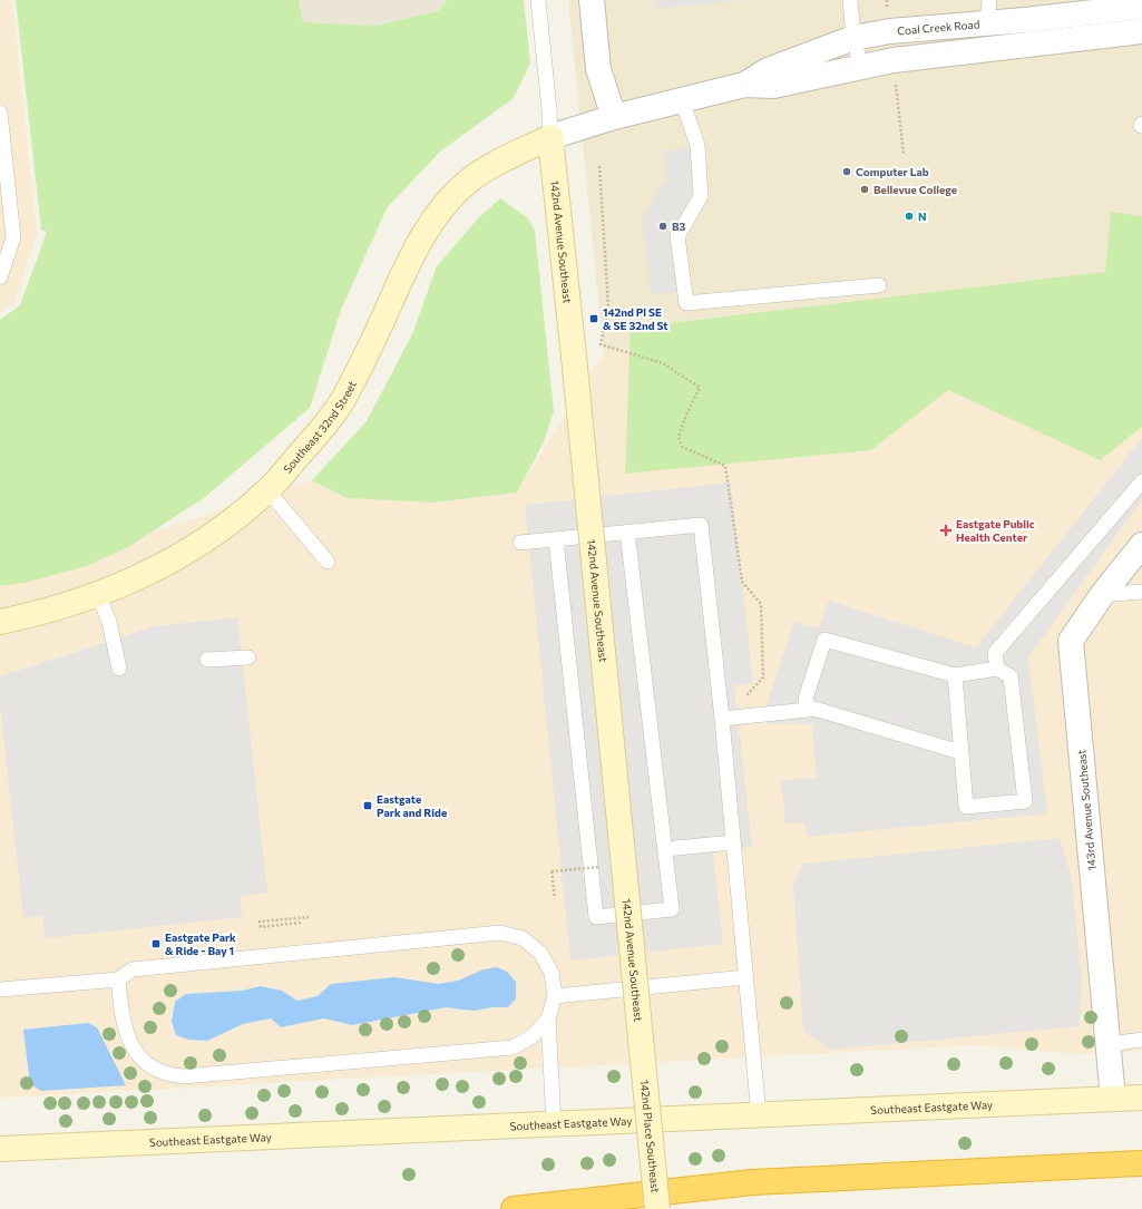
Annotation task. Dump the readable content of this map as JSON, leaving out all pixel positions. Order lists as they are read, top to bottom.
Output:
{
  "streets": {
    "street": [
      "Coal Creek Road",
      "142nd Avenue Southeast",
      "Southeast 32nd Street",
      "143rd Avenue Southeast",
      "Southeast Eastgate Way",
      "142nd Place Southeast"
    ]
  },
  "crossings": [
    ["Coal Creek Road", "142nd Avenue Southeast"],
    ["Coal Creek Road", "Southeast 32nd Street"],
    ["142nd Avenue Southeast", "Southeast 32nd Street"],
    ["142nd Avenue Southeast", "142nd Place Southeast"],
    ["143rd Avenue Southeast", "Southeast Eastgate Way"]
  ],
  "places": {
    "other": [
      "Computer Lab",
      "Bellevue College",
      "N",
      "B3"
    ],
    "transit": ["142nd Pl SE & SE 32nd St", "Eastgate Park and Ride", "Eastgate Park & Ride - Bay 1"],
    "health": ["Eastgate Public Health Center"]
  }
}
